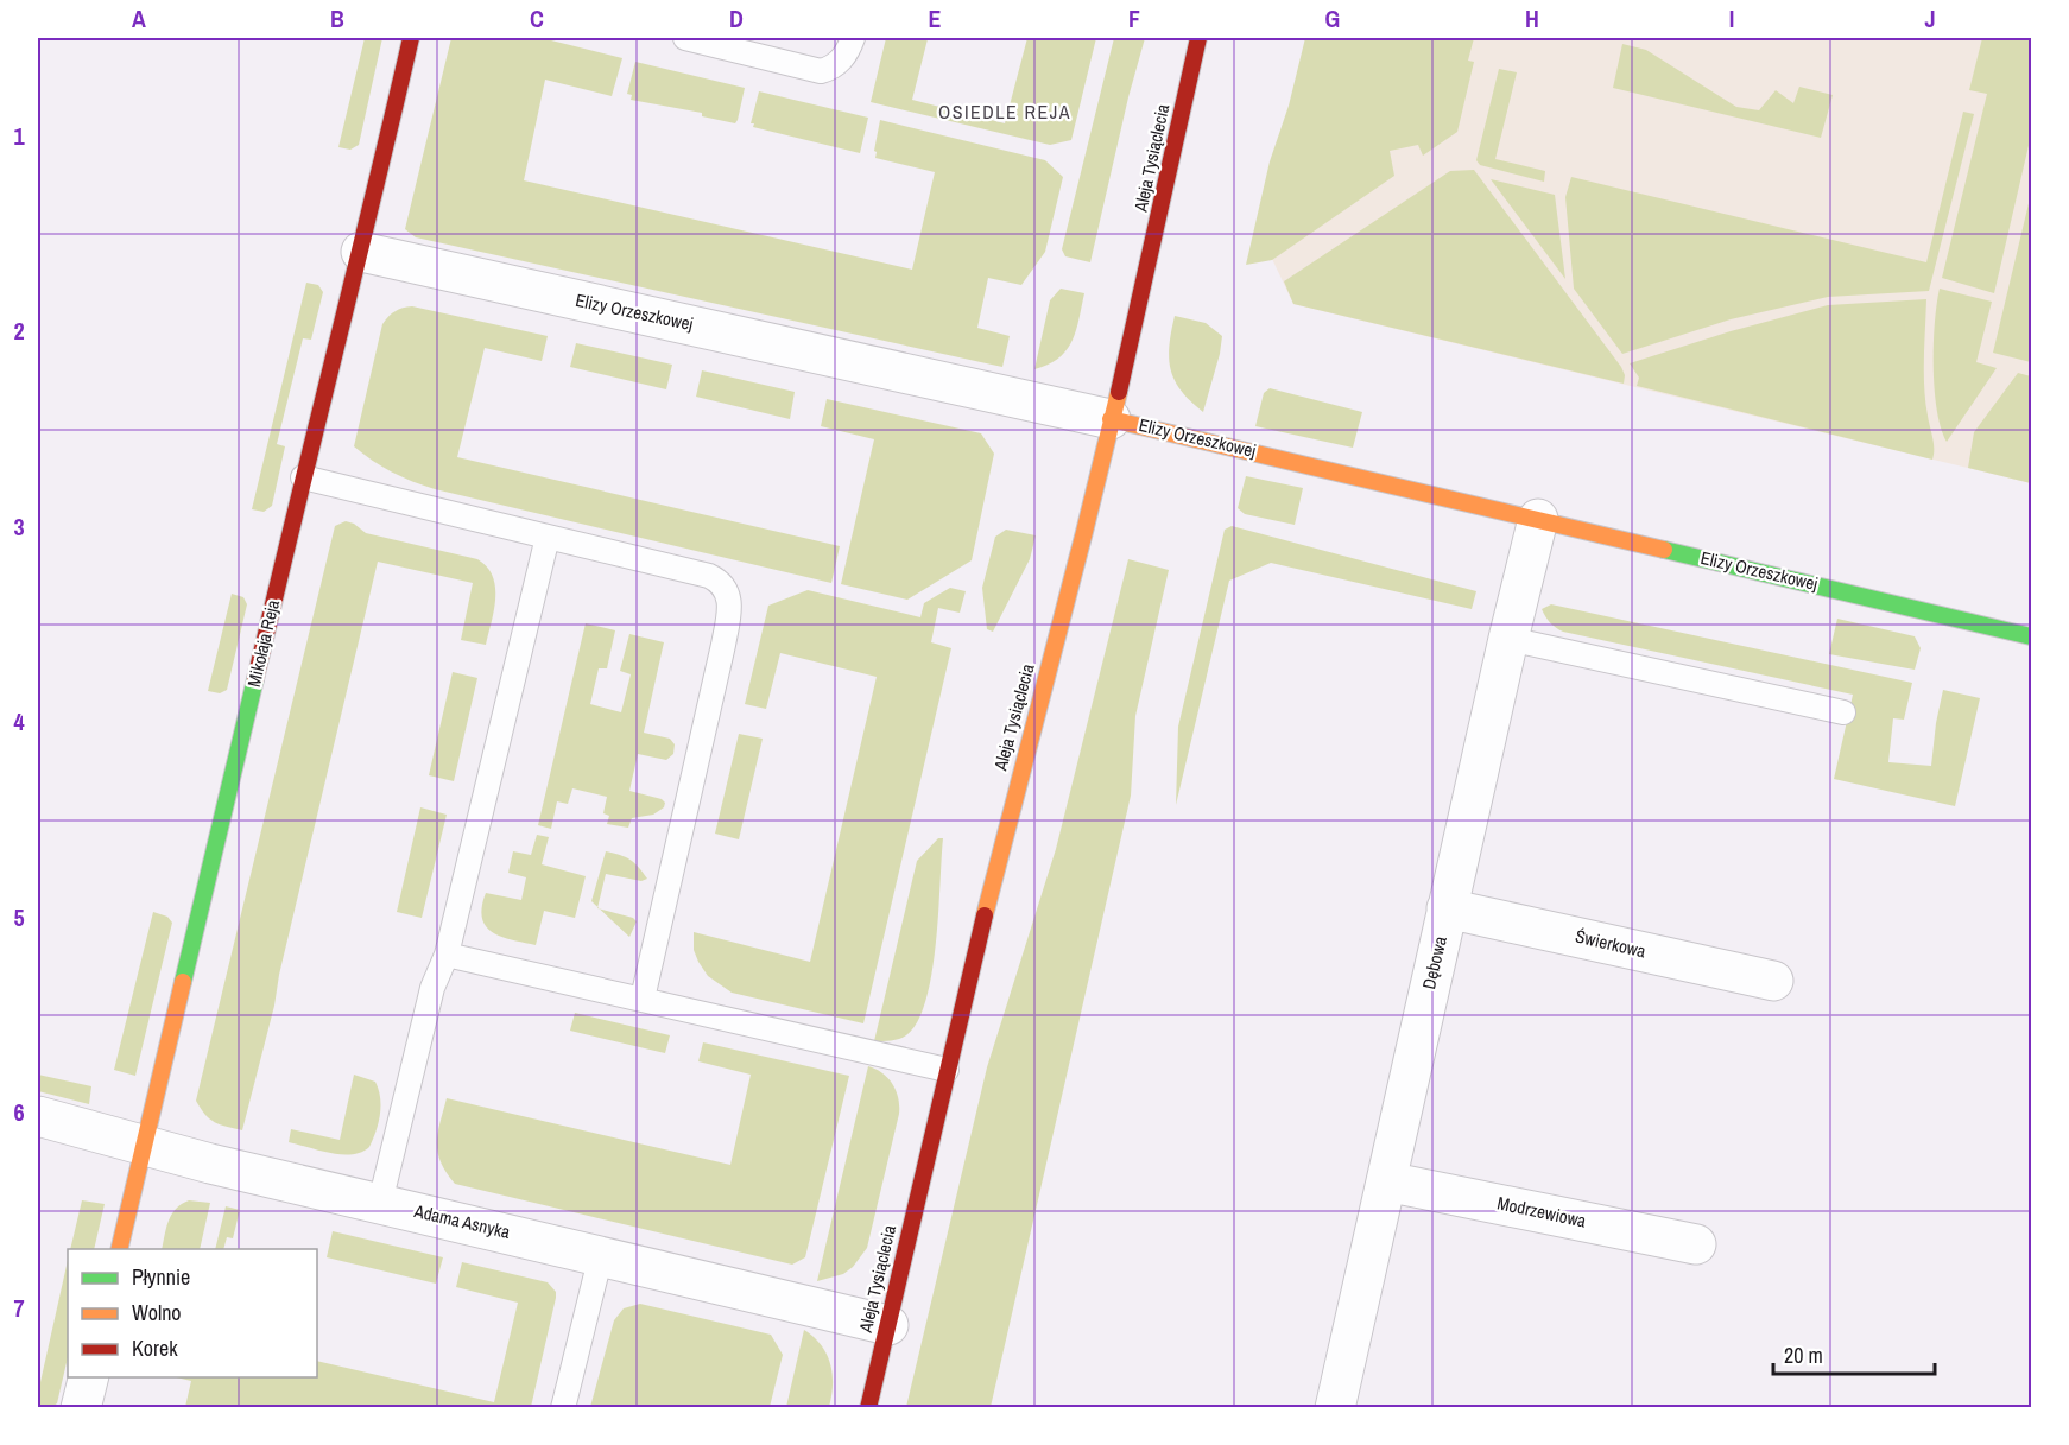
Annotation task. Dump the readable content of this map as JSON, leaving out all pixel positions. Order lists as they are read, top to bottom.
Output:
{
  "streets": {
    "street": [
      "Aleja Tysiąclecia",
      "Elizy Orzeszkowej",
      "Mikołaja Reja",
      "Świerkowa",
      "Dębowa",
      "Modrzewiowa",
      "Adama Asnyka"
    ]
  },
  "crossings": [
    ["Aleja Tysiąclecia", "Elizy Orzeszkowej"],
    ["Aleja Tysiąclecia", "Adama Asnyka"],
    ["Elizy Orzeszkowej", "Mikołaja Reja"],
    ["Elizy Orzeszkowej", "Dębowa"],
    ["Mikołaja Reja", "Adama Asnyka"],
    ["Świerkowa", "Dębowa"],
    ["Dębowa", "Modrzewiowa"]
  ],
  "districts": ["OSIEDLE REJA"],
  "legend": ["Płynnie", "Wolno", "Korek"],
  "scale_bar": "20 m",
  "grid": {
    "columns": [
      "A",
      "B",
      "C",
      "D",
      "E",
      "F",
      "G",
      "H",
      "I",
      "J"
    ],
    "rows": [
      "1",
      "2",
      "3",
      "4",
      "5",
      "6",
      "7"
    ]
  }
}
